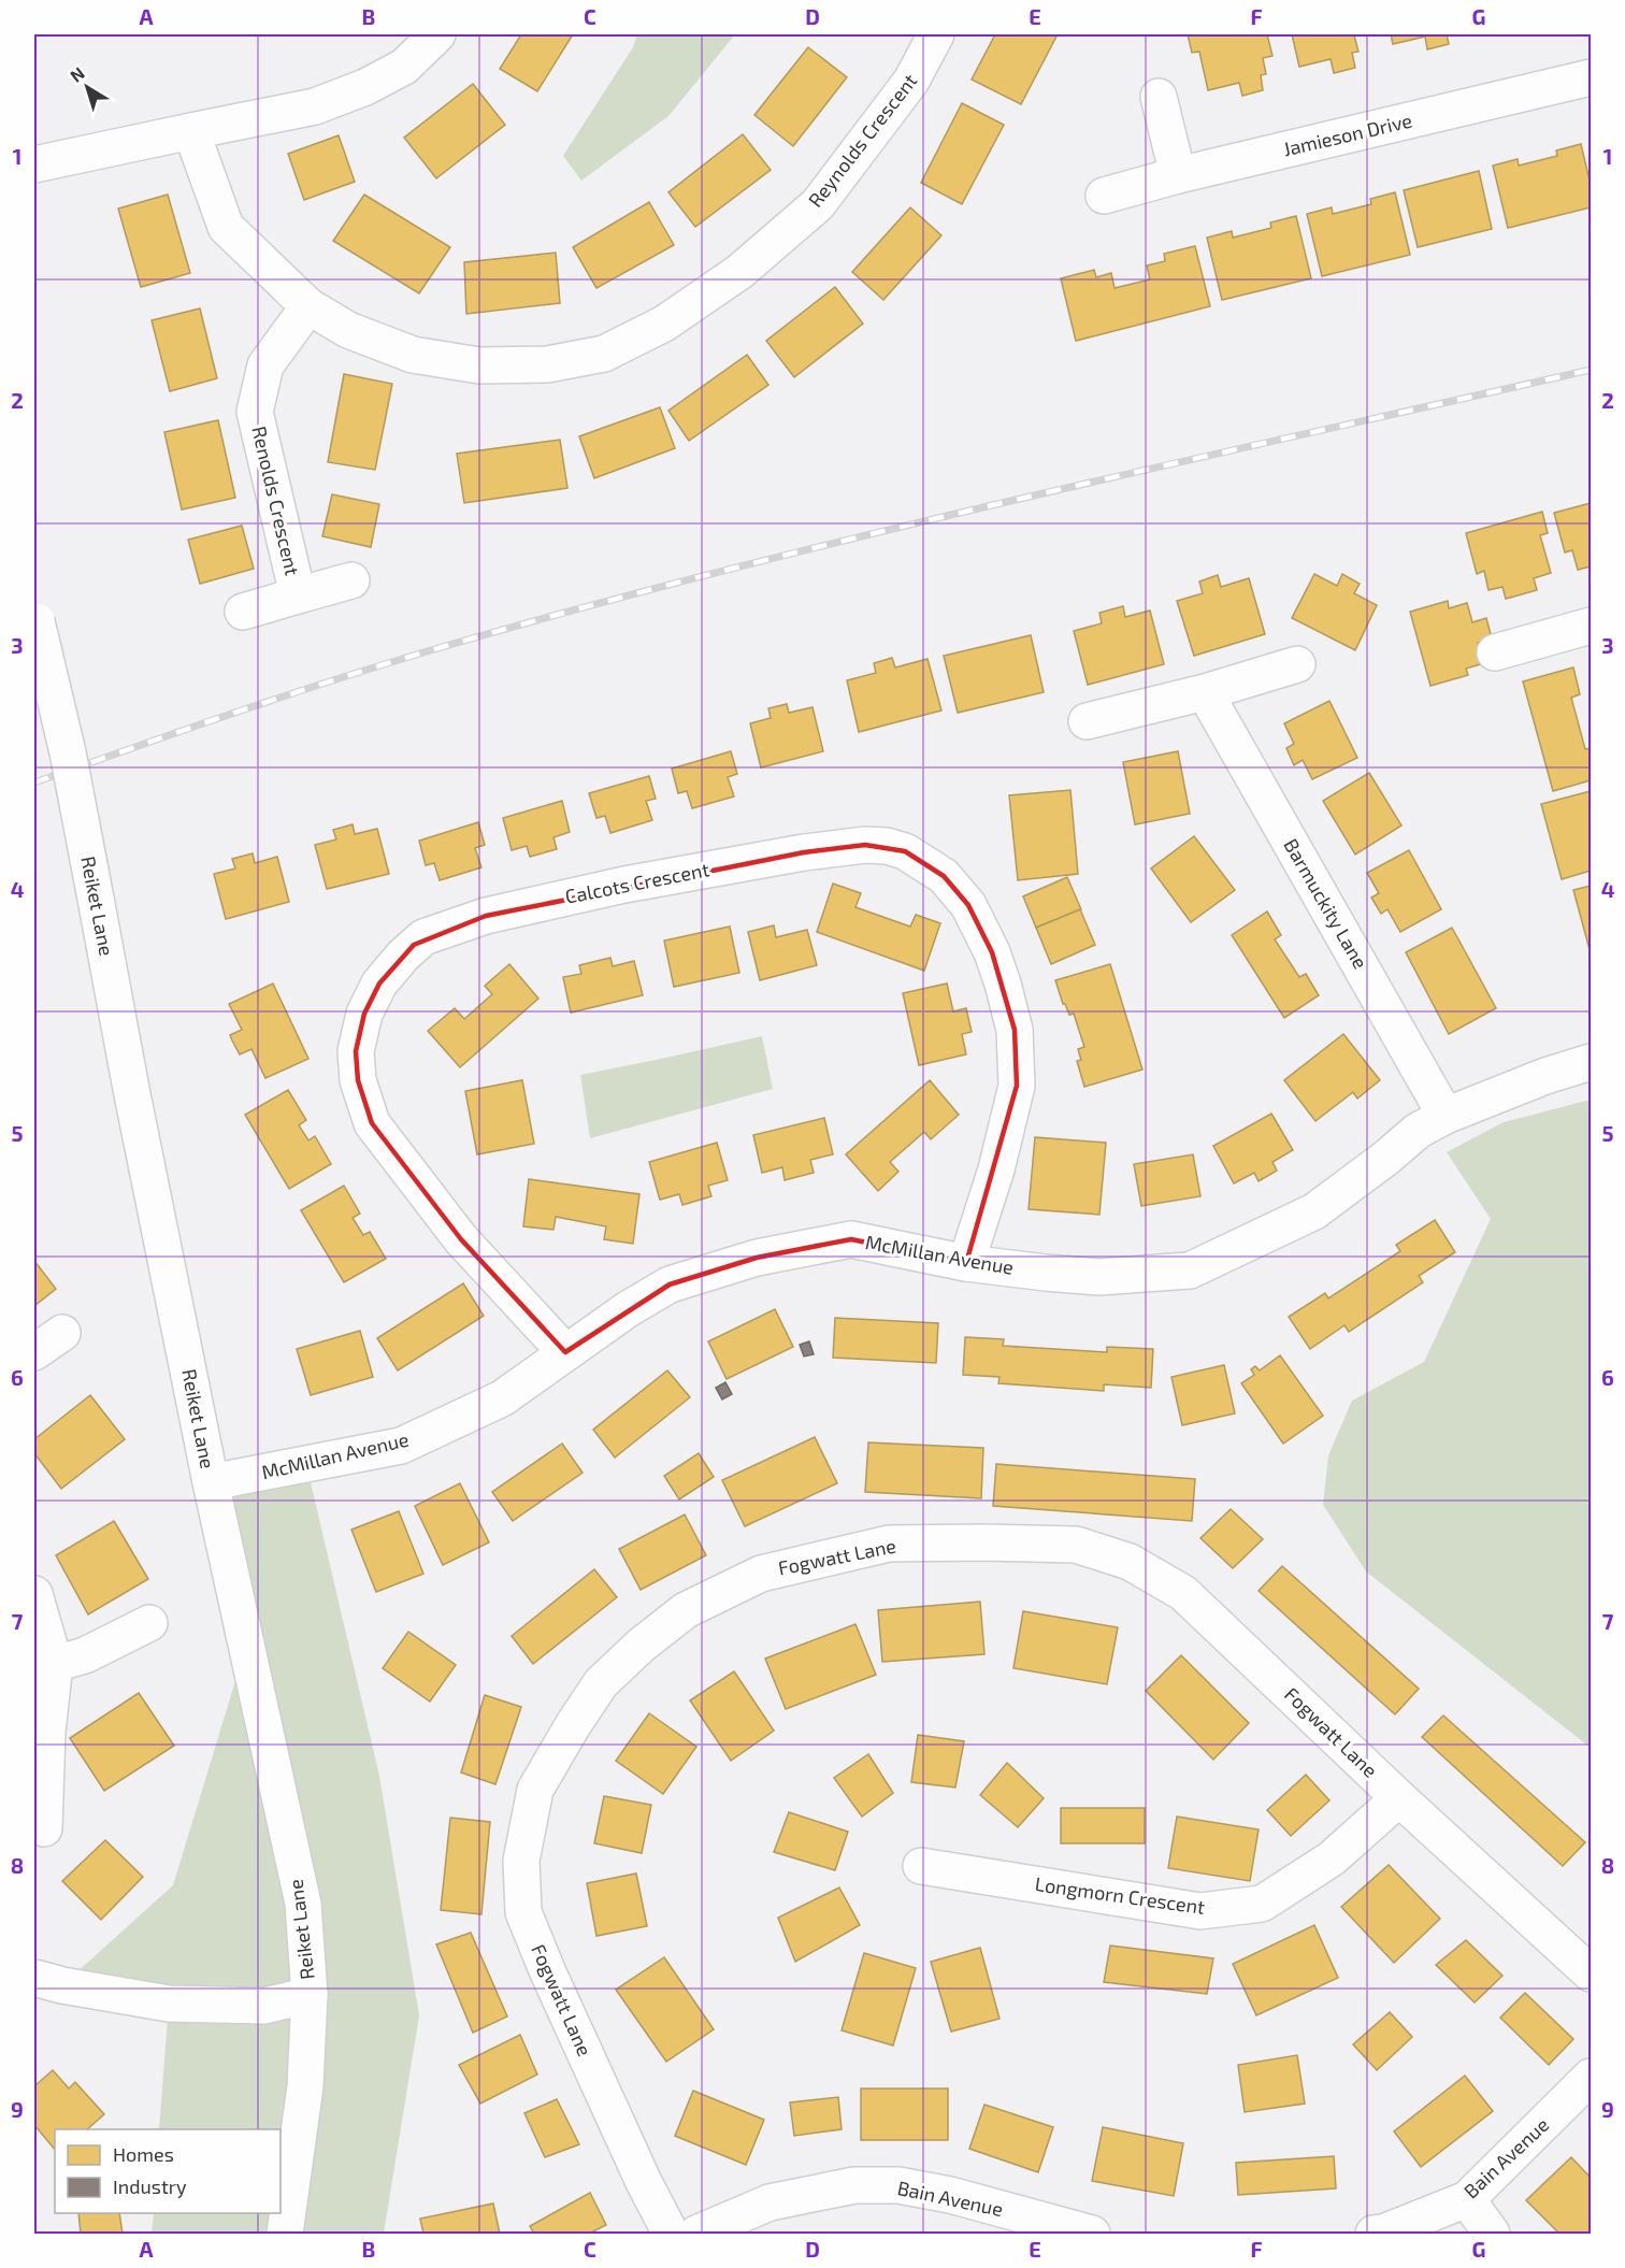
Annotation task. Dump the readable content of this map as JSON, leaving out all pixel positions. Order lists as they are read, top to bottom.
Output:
{
  "streets": {
    "street": [
      "Jamieson Drive",
      "Reynolds Crescent",
      "Renolds Crescent",
      "Calcots Crescent",
      "Barmuckity Lane",
      "Reiket Lane",
      "McMillan Avenue",
      "Fogwatt Lane",
      "Longmorn Crescent",
      "Bain Avenue"
    ]
  },
  "crossings": [
    ["Reynolds Crescent", "Renolds Crescent"],
    ["Calcots Crescent", "McMillan Avenue"],
    ["Barmuckity Lane", "McMillan Avenue"],
    ["Reiket Lane", "McMillan Avenue"],
    ["Fogwatt Lane", "Longmorn Crescent"]
  ],
  "legend": ["Homes", "Industry"],
  "north": "top left",
  "grid": {
    "columns": [
      "A",
      "B",
      "C",
      "D",
      "E",
      "F",
      "G"
    ],
    "rows": [
      "1",
      "2",
      "3",
      "4",
      "5",
      "6",
      "7",
      "8",
      "9"
    ]
  }
}
